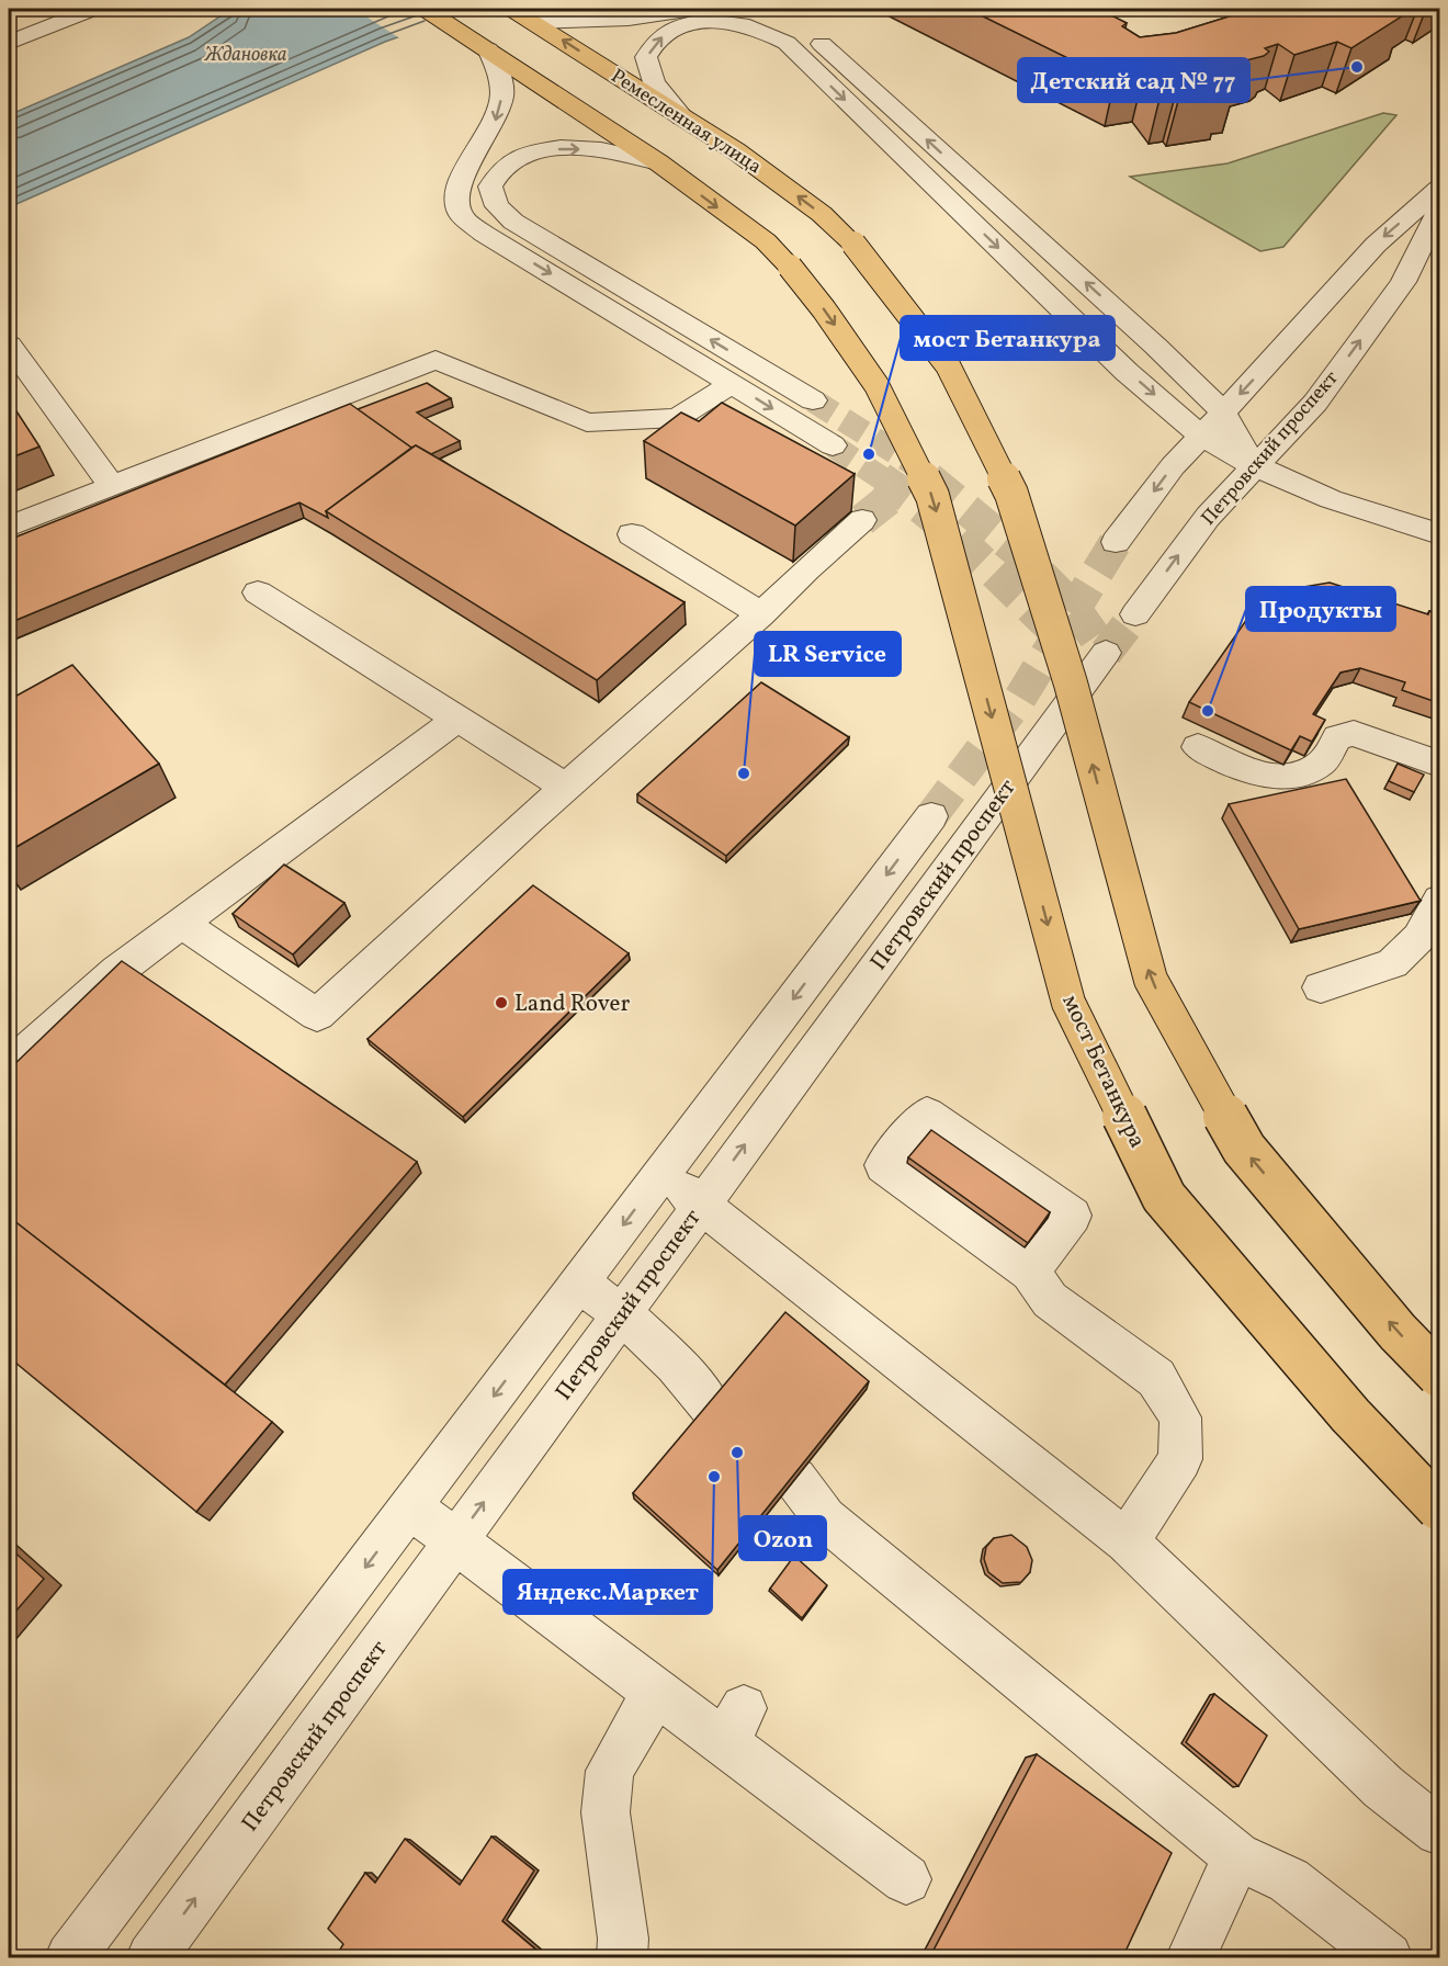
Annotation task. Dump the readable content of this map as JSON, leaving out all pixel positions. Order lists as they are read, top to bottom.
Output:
{
  "streets": {
    "main road": ["Ремесленная улица", "мост Бетанкура"],
    "street": ["Петровский проспект"]
  },
  "one_way": ["Ремесленная улица", "мост Бетанкура"],
  "water": ["Ждановка"],
  "places": [
    "Детский сад № 77",
    "мост Бетанкура",
    "Продукты",
    "LR Service",
    "Land Rover",
    "Ozon",
    "Яндекс.Маркет"
  ]
}
